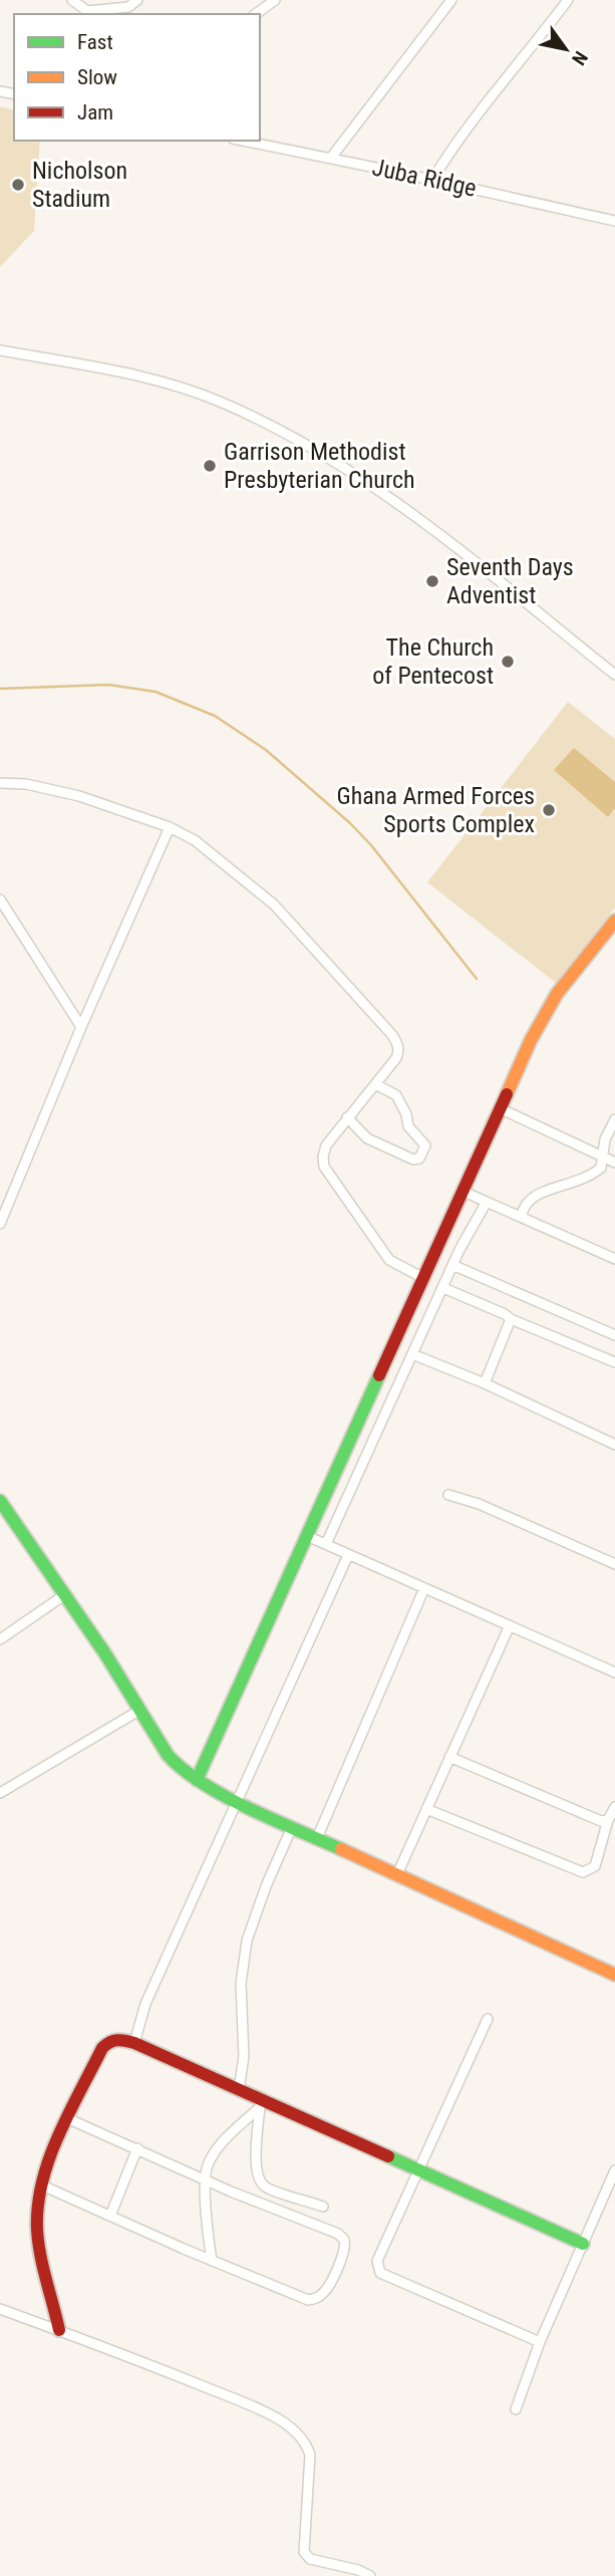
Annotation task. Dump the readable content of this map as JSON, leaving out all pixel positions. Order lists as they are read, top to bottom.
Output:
{
  "streets": {
    "street": ["Juba Ridge"]
  },
  "places": [
    "Nicholson Stadium",
    "Garrison Methodist Presbyterian Church",
    "Seventh Days Adventist",
    "The Church of Pentecost",
    "Ghana Armed Forces Sports Complex"
  ],
  "legend": ["Fast", "Slow", "Jam"],
  "north": "bottom right"
}
